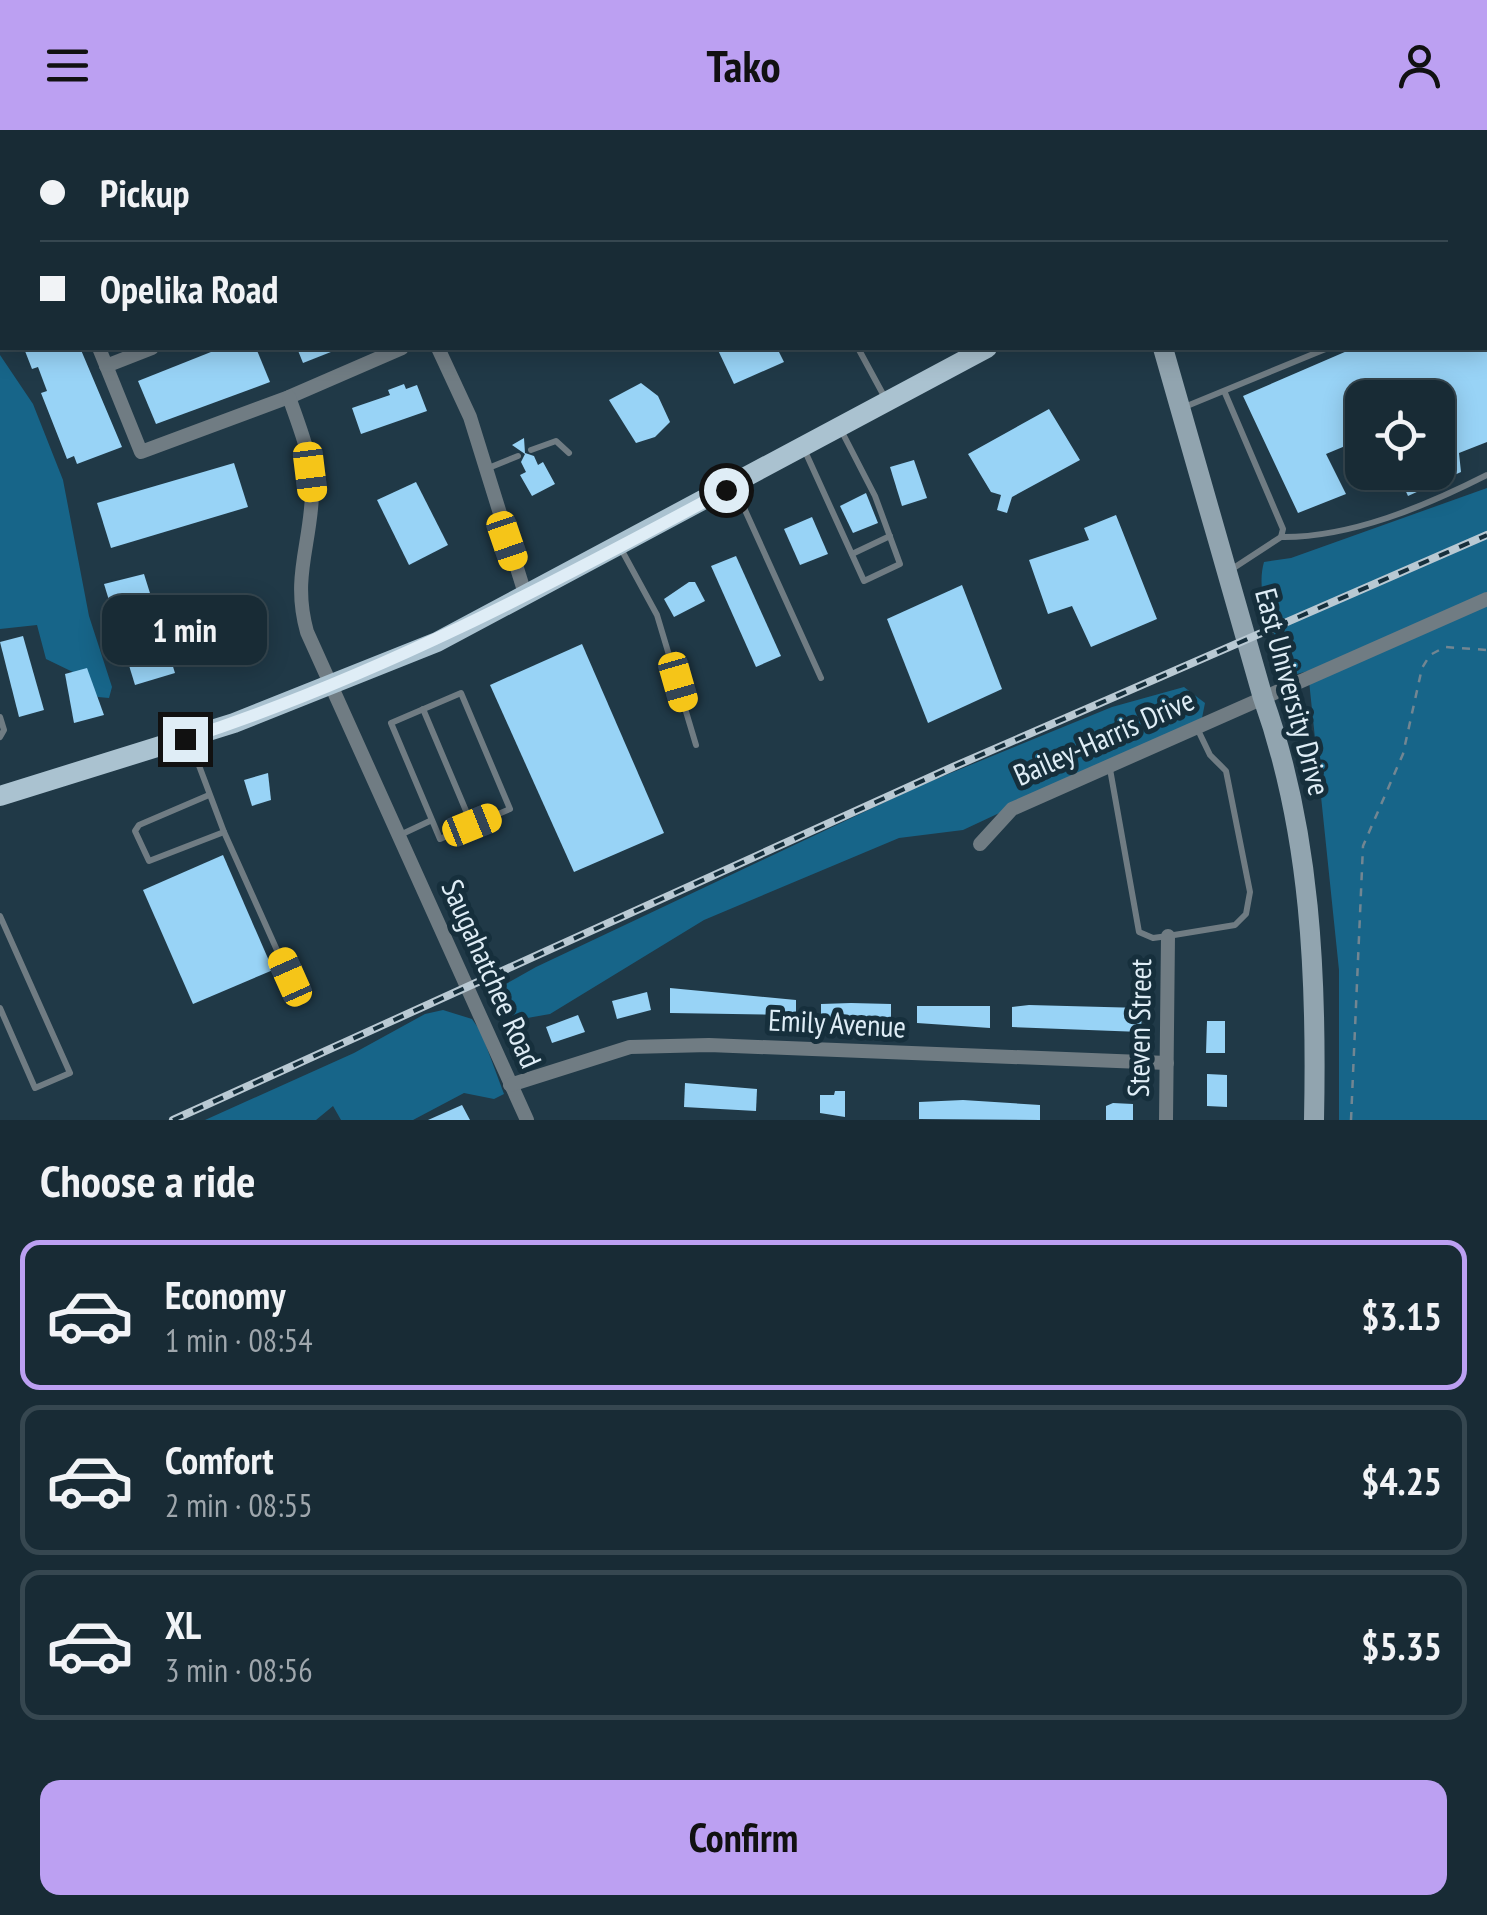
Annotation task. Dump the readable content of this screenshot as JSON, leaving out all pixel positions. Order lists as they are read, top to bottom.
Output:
{
  "streets": {
    "main road": ["East University Drive"],
    "street": [
      "Bailey-Harris Drive",
      "Saugahatchee Road",
      "Emily Avenue",
      "Steven Street"
    ]
  },
  "crossings": [
    ["East University Drive", "Bailey-Harris Drive"],
    ["Saugahatchee Road", "Emily Avenue"],
    ["Emily Avenue", "Steven Street"]
  ],
  "page": {
    "header": "Tako",
    "banner": ["Pickup", "Opelika Road"],
    "bubble": "1 min",
    "heading": "Choose a ride",
    "list": [
      {
        "name": "Economy",
        "note": "1 min · 08:54",
        "value": "$3.15"
      },
      {
        "name": "Comfort",
        "note": "2 min · 08:55",
        "value": "$4.25"
      },
      {
        "name": "XL",
        "note": "3 min · 08:56",
        "value": "$5.35"
      }
    ],
    "buttons": "Confirm"
  }
}
